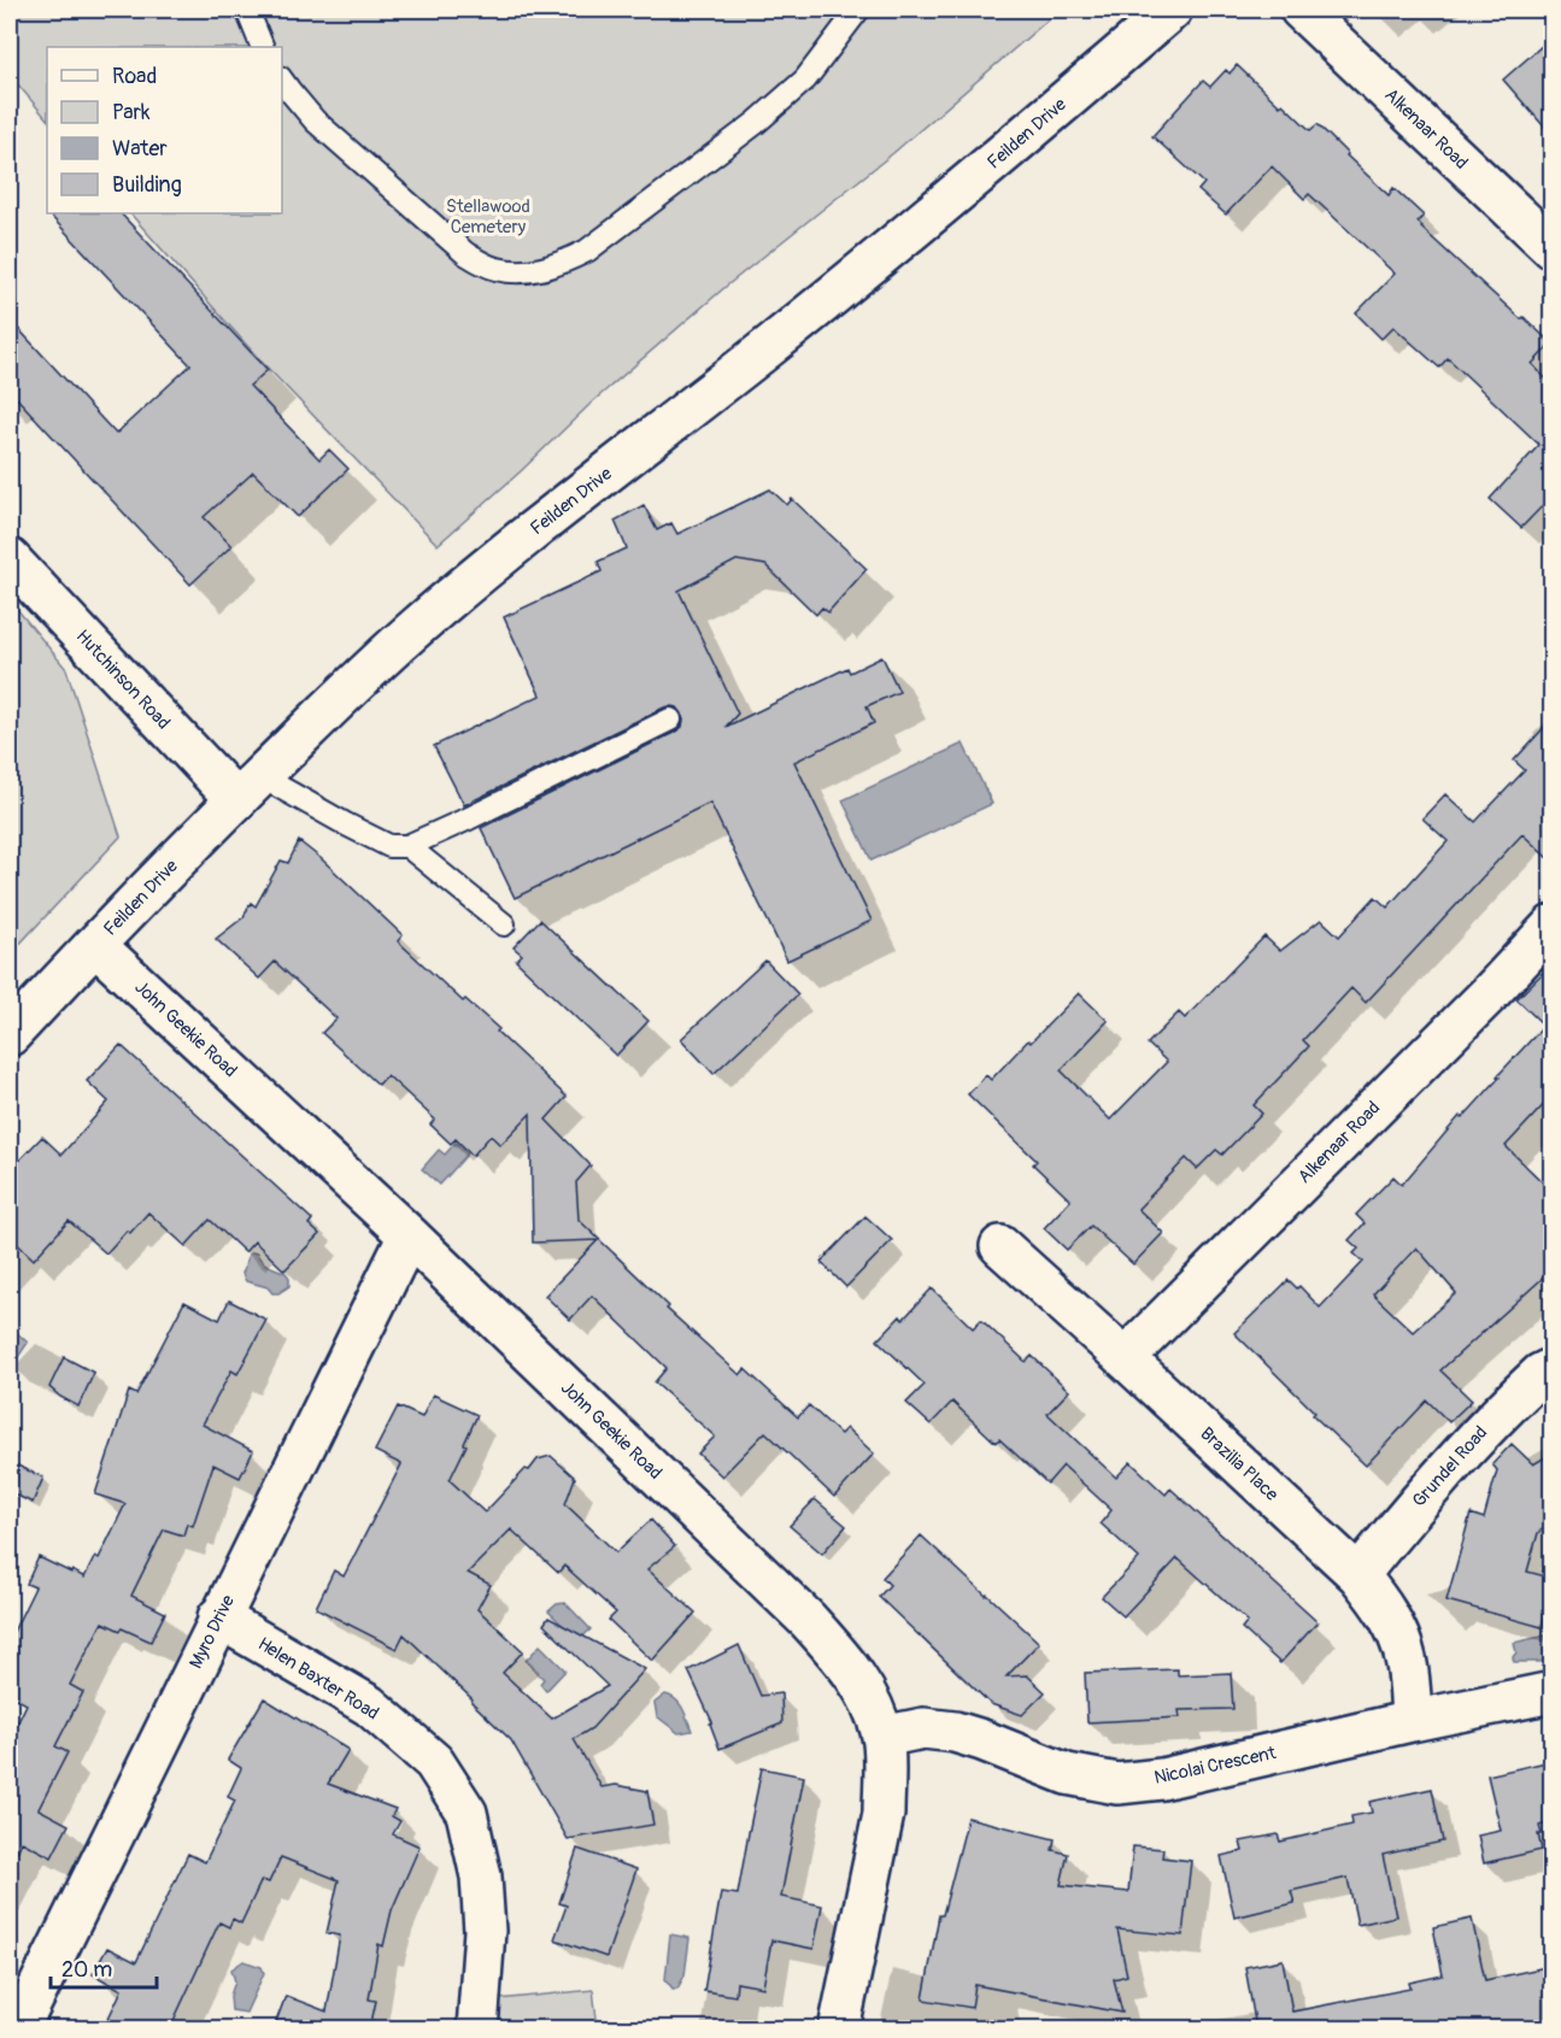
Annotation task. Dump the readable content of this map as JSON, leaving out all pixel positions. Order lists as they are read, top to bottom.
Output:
{
  "streets": {
    "street": [
      "Alkenaar Road",
      "Feilden Drive",
      "Hutchinson Road",
      "John Geekie Road",
      "Brazilia Place",
      "Grundel Road",
      "Myro Drive",
      "Helen Baxter Road",
      "Nicolai Crescent"
    ]
  },
  "crossings": [
    ["Alkenaar Road", "Brazilia Place"],
    ["Feilden Drive", "Hutchinson Road"],
    ["Feilden Drive", "John Geekie Road"],
    ["John Geekie Road", "Myro Drive"],
    ["John Geekie Road", "Nicolai Crescent"],
    ["Brazilia Place", "Grundel Road"],
    ["Brazilia Place", "Nicolai Crescent"],
    ["Myro Drive", "Helen Baxter Road"]
  ],
  "parks": ["Stellawood Cemetery"],
  "legend": [
    "Road",
    "Park",
    "Water",
    "Building"
  ],
  "scale_bar": "20 m"
}
